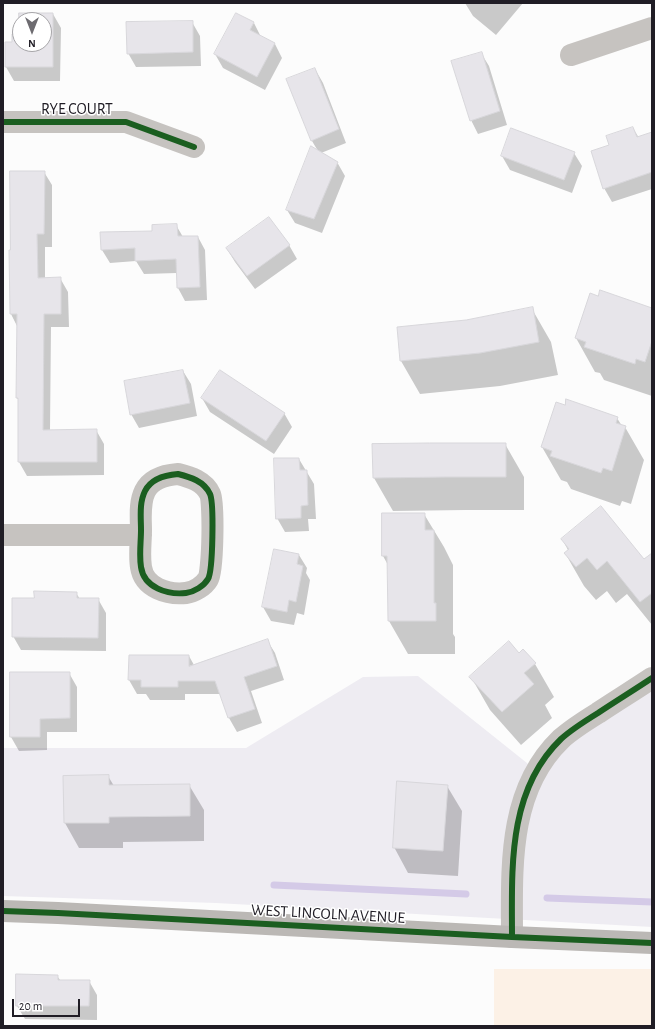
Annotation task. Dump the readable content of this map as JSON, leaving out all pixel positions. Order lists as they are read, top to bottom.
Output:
{
  "streets": {
    "street": ["RYE COURT", "WEST LINCOLN AVENUE"]
  },
  "scale_bar": "20 m",
  "north": "bottom"
}
